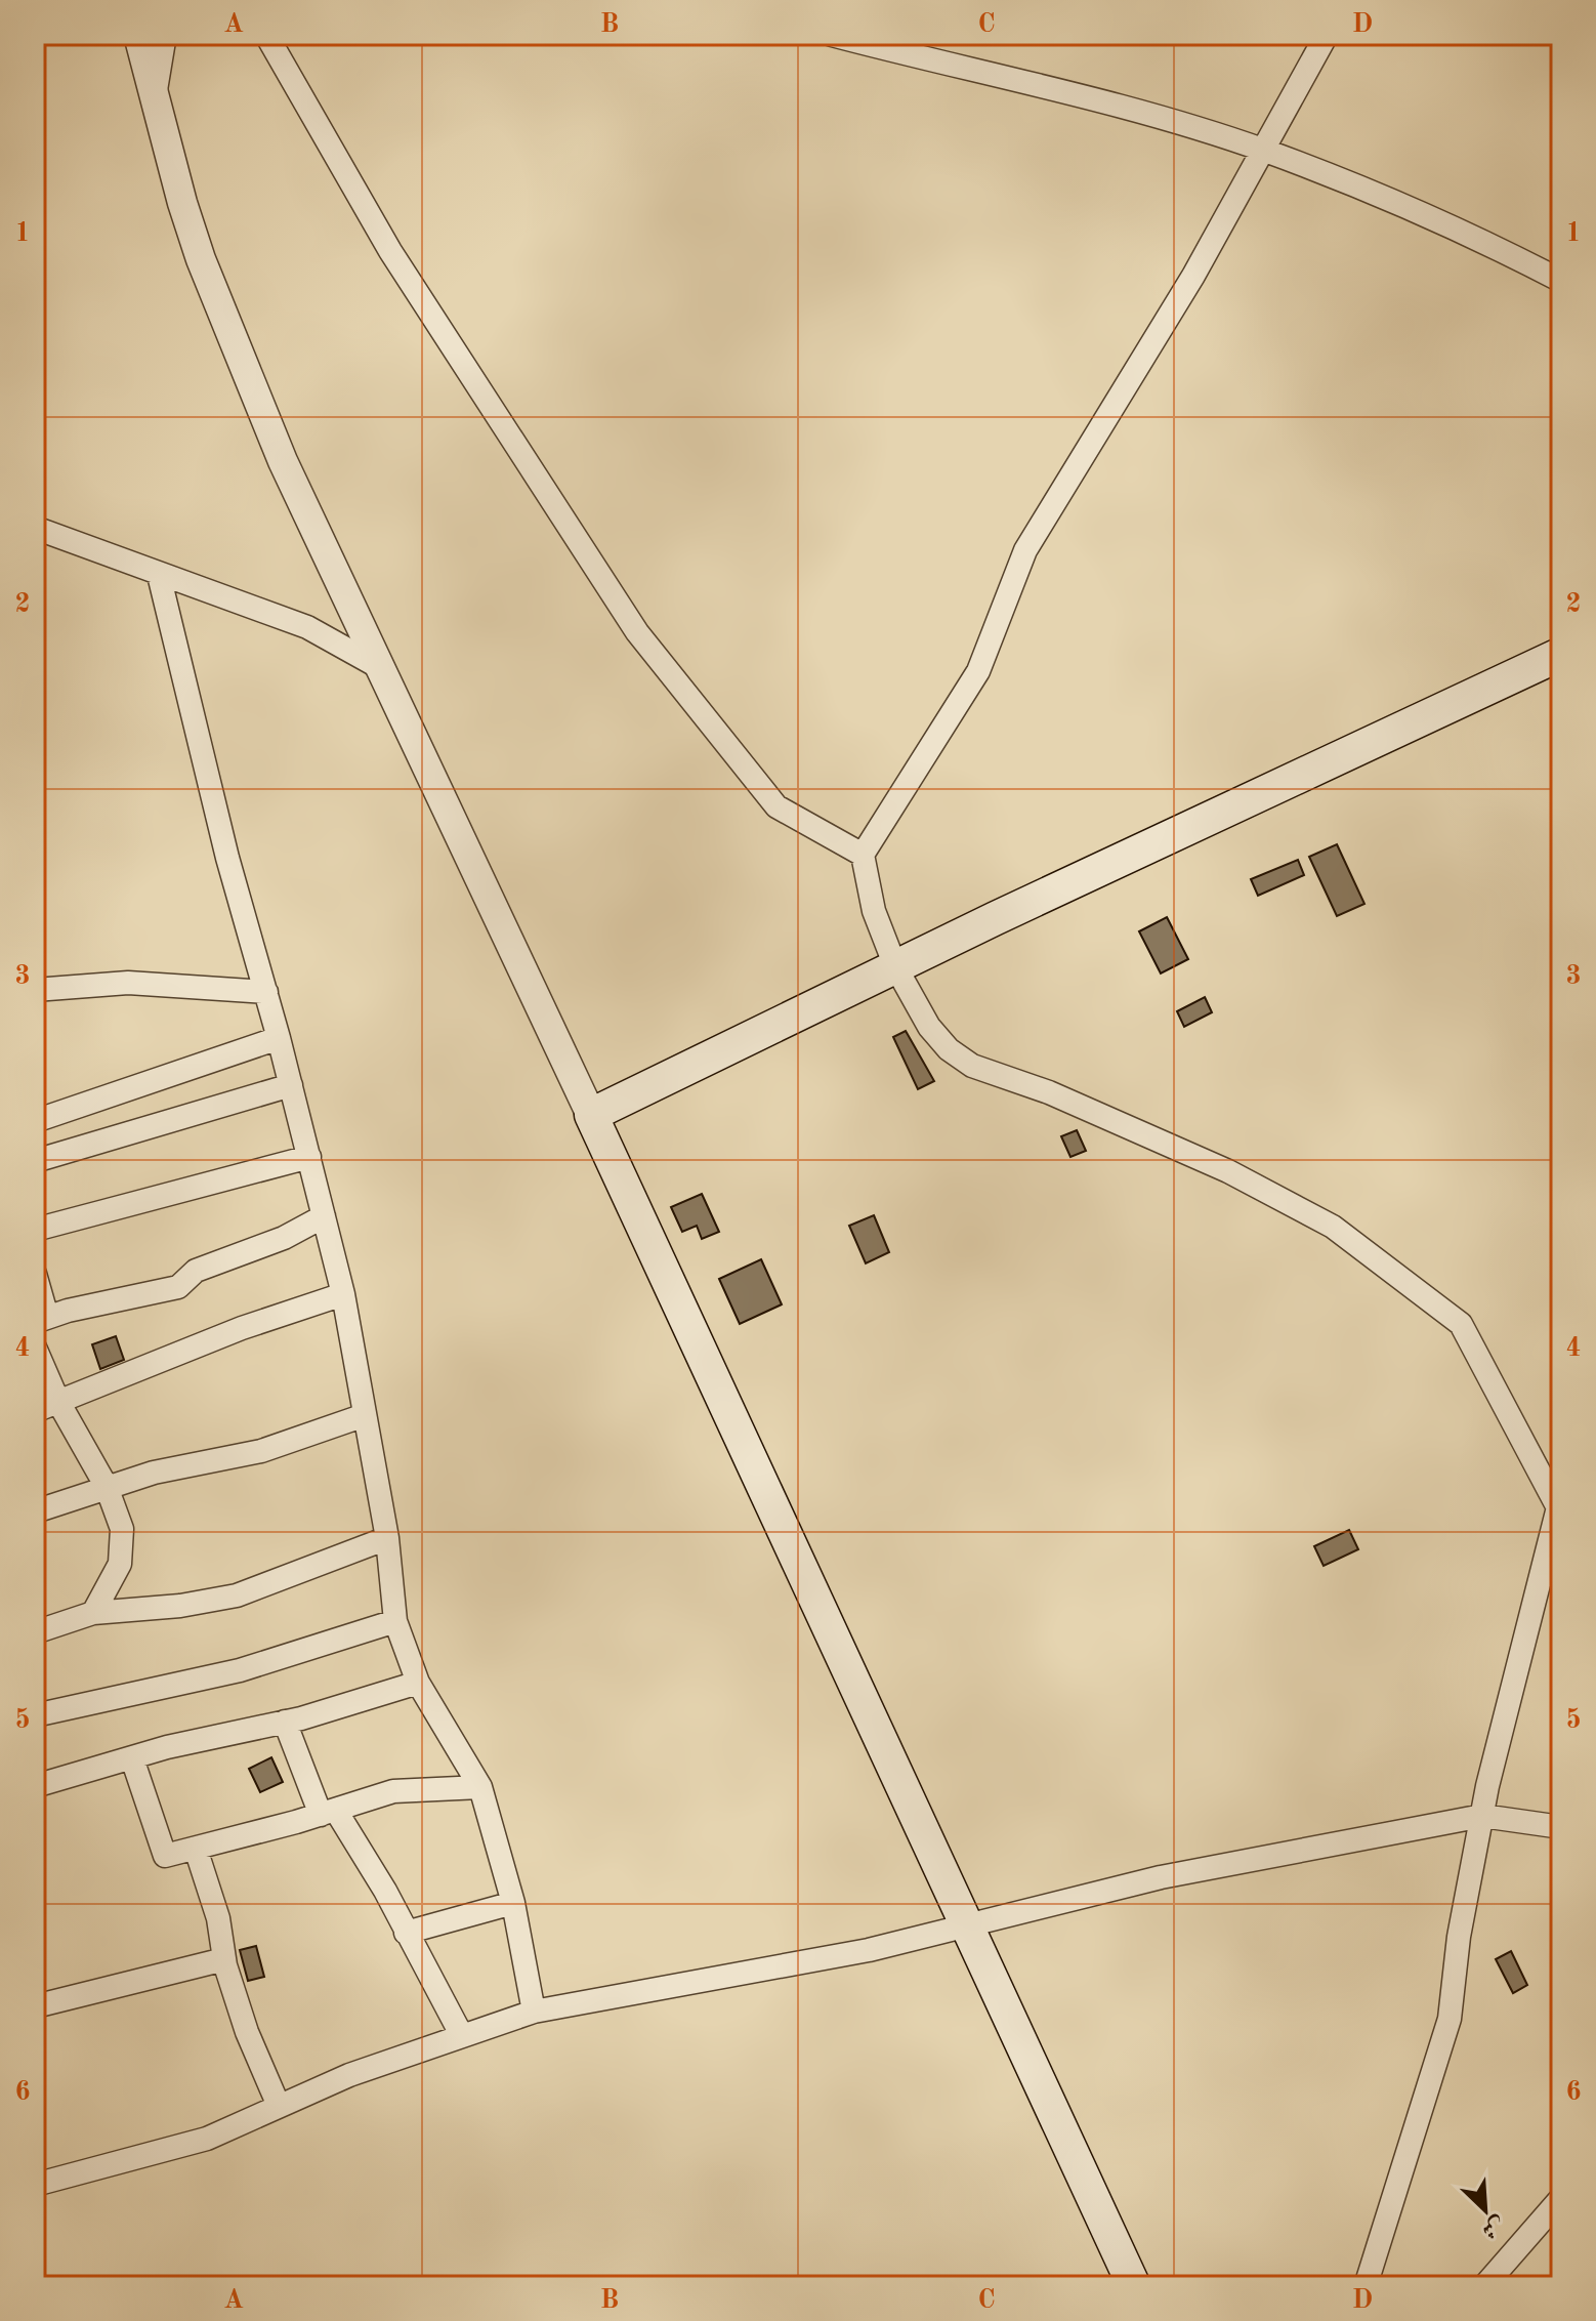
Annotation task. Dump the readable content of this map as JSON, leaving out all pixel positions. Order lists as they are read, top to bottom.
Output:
{
  "north": "bottom right",
  "grid": {
    "columns": [
      "A",
      "B",
      "C",
      "D"
    ],
    "rows": [
      "1",
      "2",
      "3",
      "4",
      "5",
      "6"
    ]
  }
}
